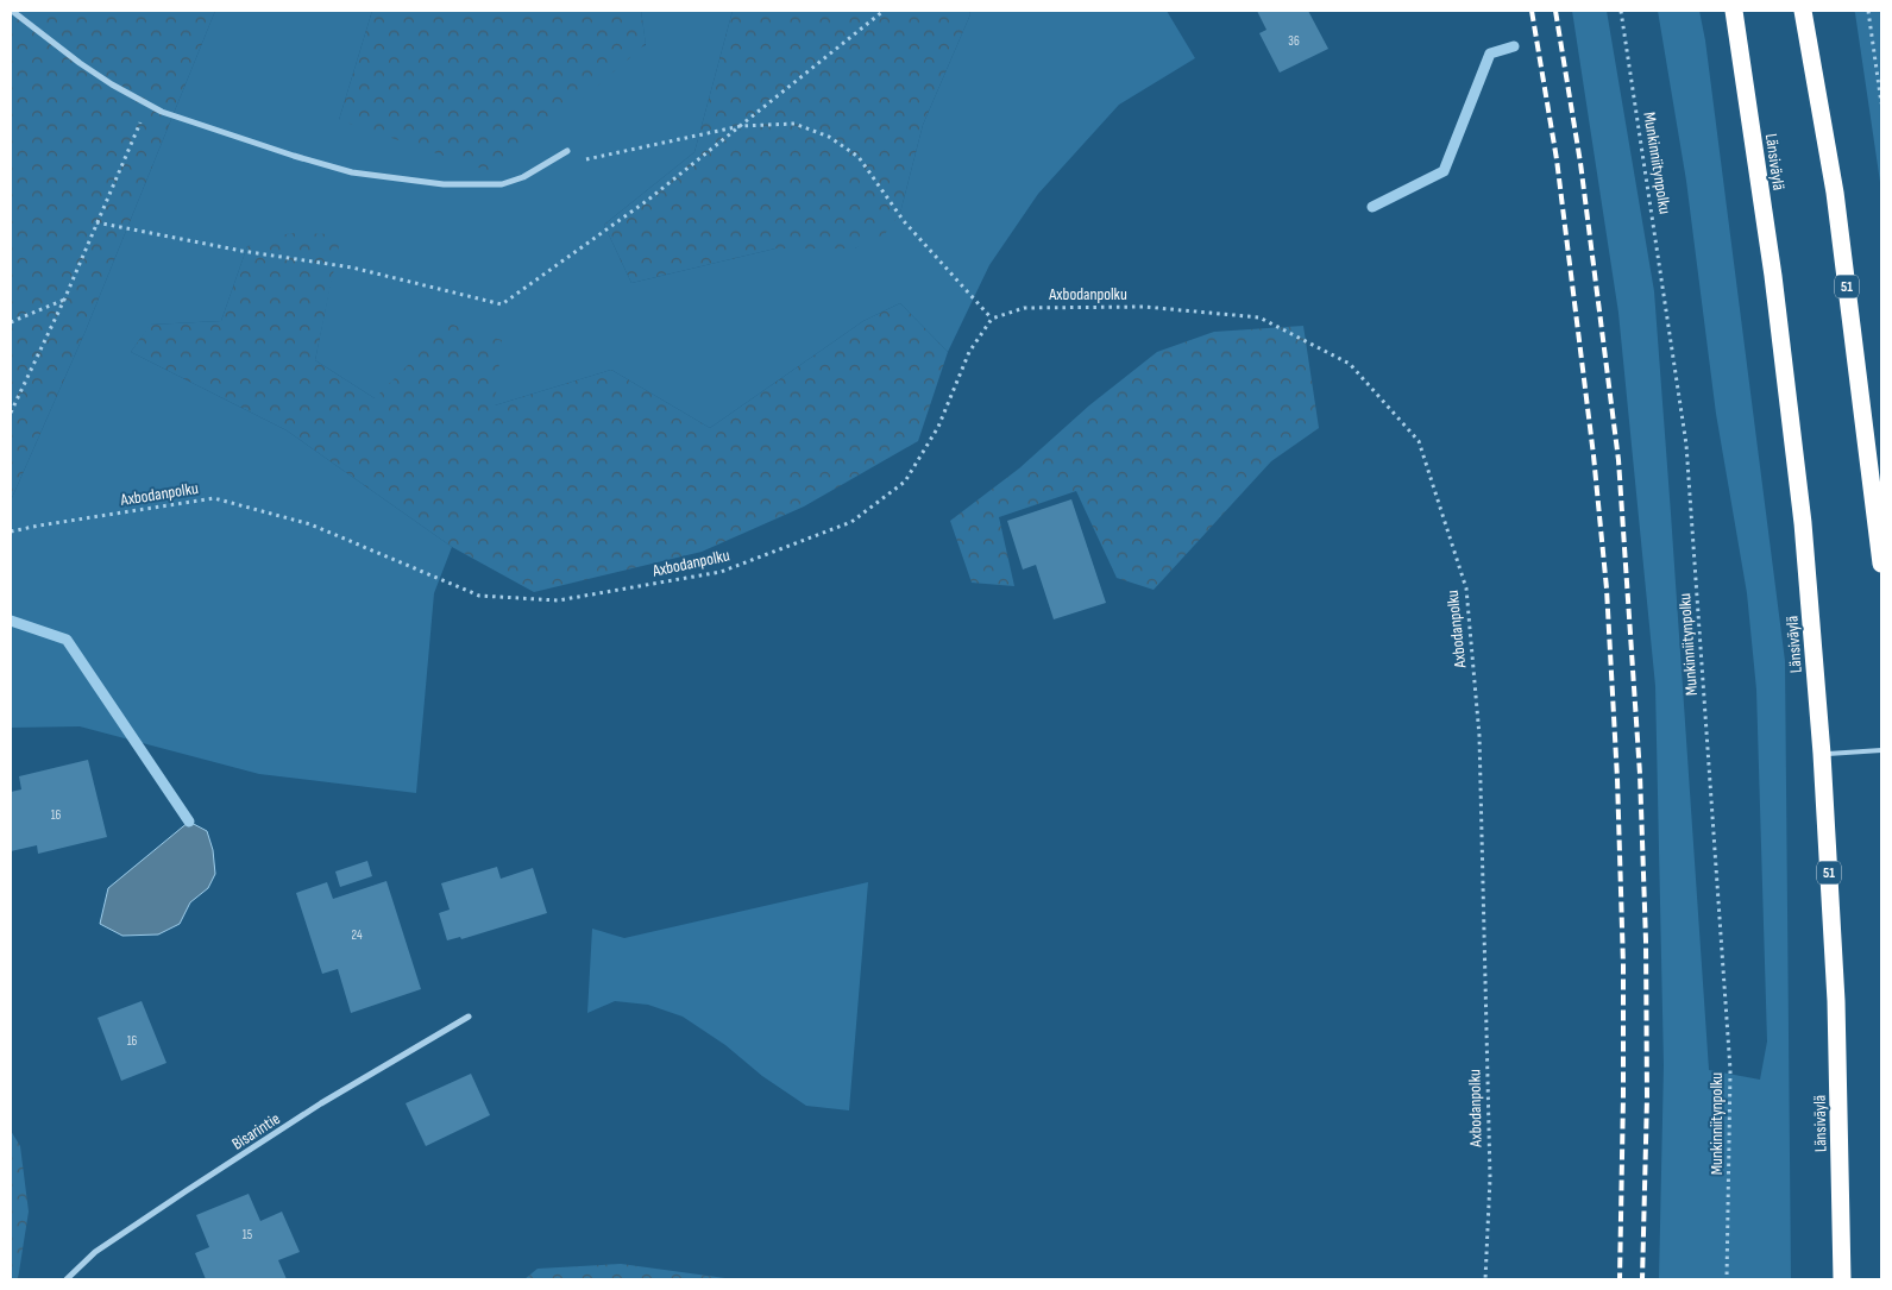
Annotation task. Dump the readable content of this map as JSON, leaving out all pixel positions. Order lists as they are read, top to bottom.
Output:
{
  "streets": {
    "highway": ["Länsiväylä", "51"],
    "street": ["Bisarintie"],
    "path": ["Munkinniitynpolku", "Axbodanpolku"]
  },
  "house_numbers": [
    "36",
    "16",
    "24",
    "16",
    "15"
  ]
}
